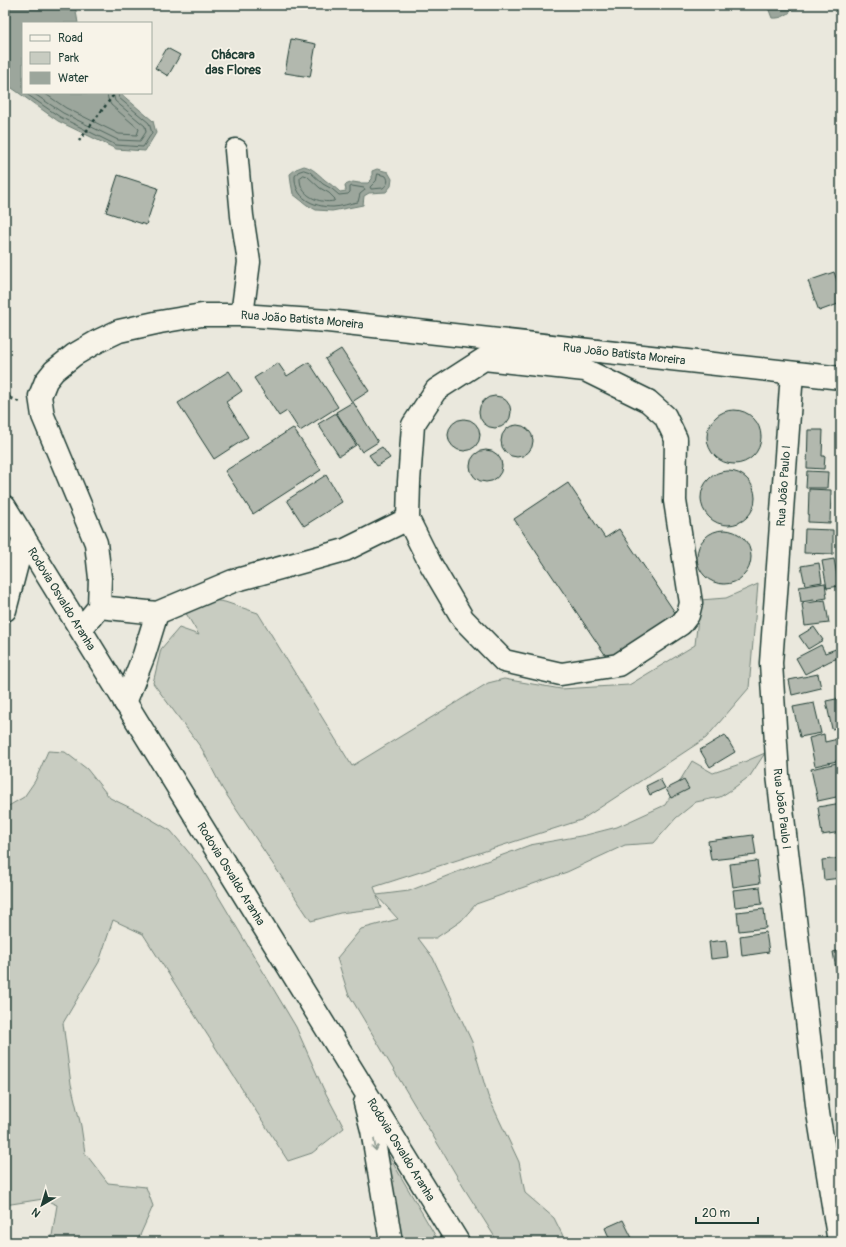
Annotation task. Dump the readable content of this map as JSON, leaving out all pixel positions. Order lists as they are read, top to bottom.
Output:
{
  "streets": {
    "main road": ["Rua João Batista Moreira", "Rua João Paulo I", "Rodovia Osvaldo Aranha"]
  },
  "crossings": [
    ["Rua João Batista Moreira", "Rua João Paulo I"]
  ],
  "districts": ["Chácara das Flores"],
  "legend": ["Road", "Park", "Water"],
  "scale_bar": "20 m",
  "north": "bottom left"
}
